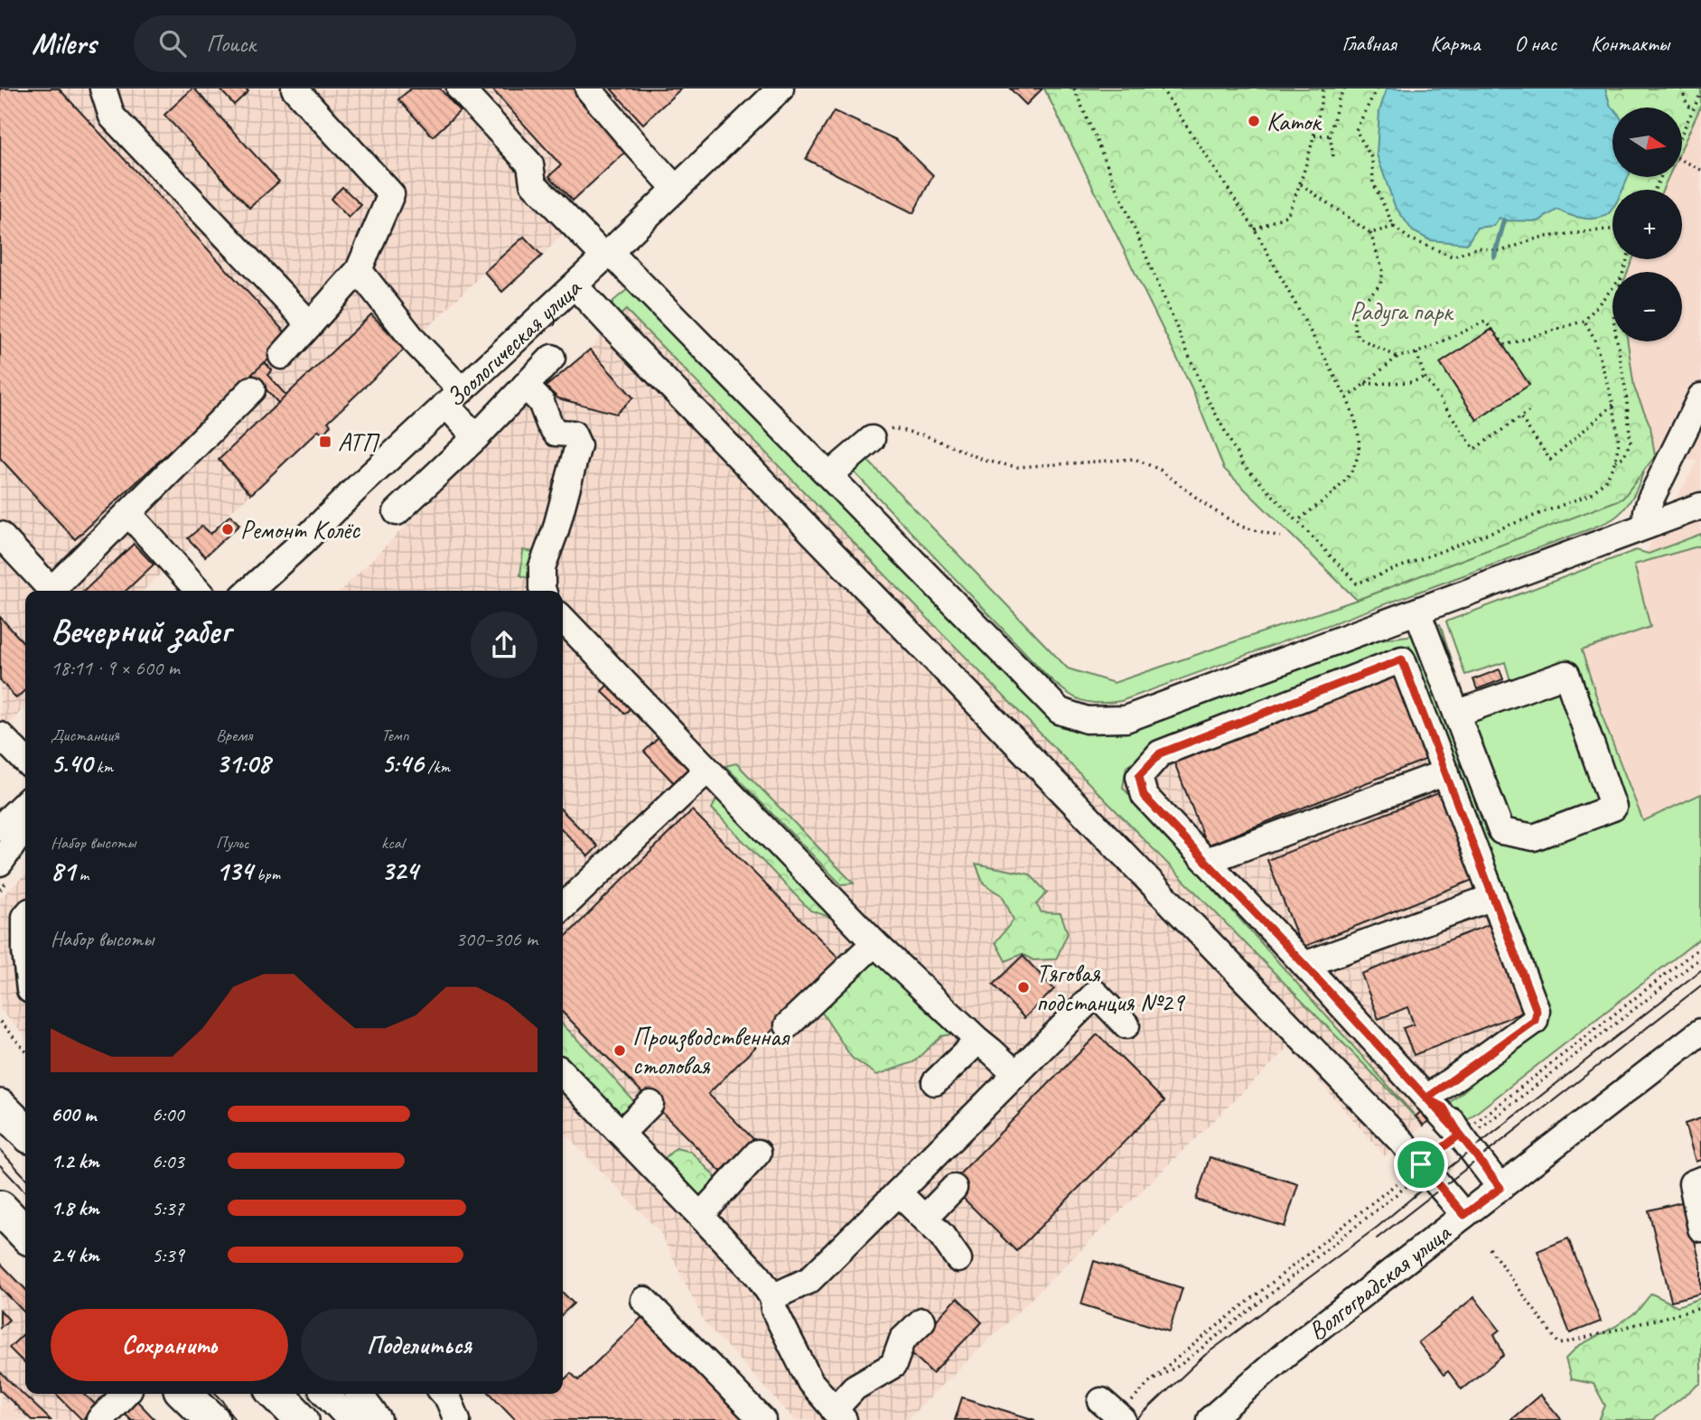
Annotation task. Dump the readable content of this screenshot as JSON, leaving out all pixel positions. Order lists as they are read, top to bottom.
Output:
{
  "streets": {
    "street": ["Зоологическая улица", "Волгоградская улица"]
  },
  "parks": ["Радуга парк"],
  "places": {
    "other": [
      "Каток",
      "Ремонт Колёс",
      "Тяговая подстанция №29",
      "Производственная столовая"
    ],
    "transit": ["АТП"]
  },
  "north": "right",
  "page": {
    "header": "Milers",
    "search": "Поиск",
    "nav": [
      "Главная",
      "Карта",
      "О нас",
      "Контакты"
    ],
    "map_buttons": ["+", "−"],
    "heading": ["Вечерний забег", "18:11 · 9 × 600 m"],
    "stats": [
      ["Дистанция", "5.40 km"],
      ["Время", "31:08"],
      ["Темп", "5:46 /km"],
      ["Набор высоты", "81 m"],
      ["Пульс", "134 bpm"],
      ["kcal", "324"]
    ],
    "chart": ["Набор высоты", "300–306 m"],
    "list": [
      {
        "name": "600 m",
        "note": "6:00"
      },
      {
        "name": "1.2 km",
        "note": "6:03"
      },
      {
        "name": "1.8 km",
        "note": "5:37"
      },
      {
        "name": "2.4 km",
        "note": "5:39"
      }
    ],
    "buttons": ["Сохранить", "Поделиться"]
  }
}
